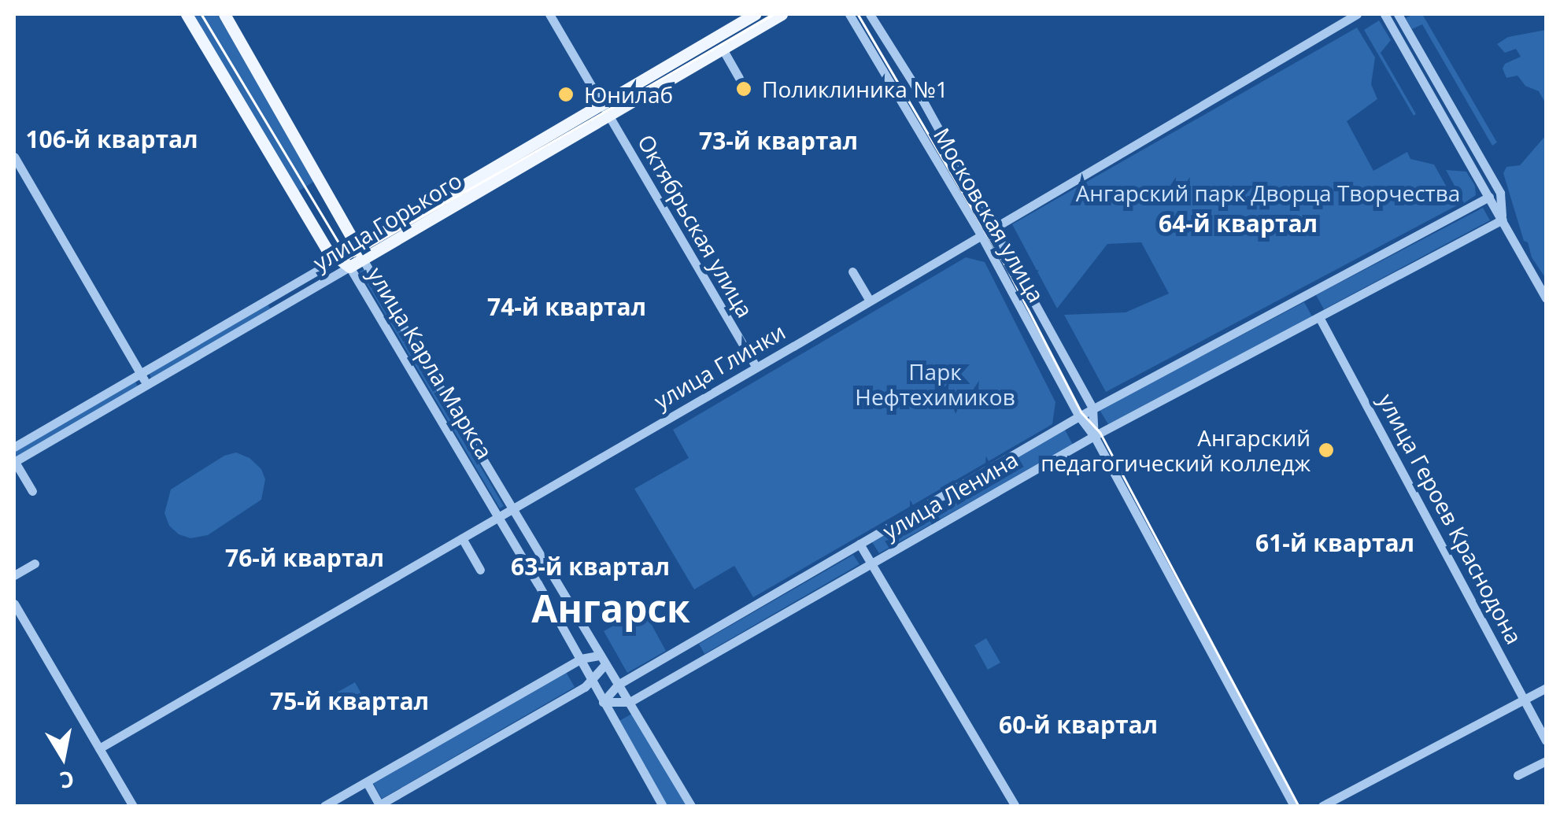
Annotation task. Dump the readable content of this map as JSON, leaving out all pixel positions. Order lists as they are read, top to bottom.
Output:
{
  "streets": {
    "main road": ["улица Горького", "улица Карла Маркса"],
    "street": [
      "Московская улица",
      "Октябрьская улица",
      "улица Глинки",
      "улица Ленина",
      "улица Героев Краснодона"
    ]
  },
  "crossings": [
    ["Московская улица", "улица Глинки"],
    ["Московская улица", "улица Ленина"],
    ["улица Горького", "Октябрьская улица"],
    ["улица Горького", "улица Карла Маркса"],
    ["Октябрьская улица", "улица Глинки"],
    ["улица Карла Маркса", "улица Глинки"],
    ["улица Карла Маркса", "улица Ленина"],
    ["улица Ленина", "улица Героев Краснодона"]
  ],
  "districts": [
    "106-й квартал",
    "73-й квартал",
    "64-й квартал",
    "74-й квартал",
    "61-й квартал",
    "76-й квартал",
    "63-й квартал",
    "Ангарск",
    "75-й квартал",
    "60-й квартал"
  ],
  "parks": ["Ангарский парк Дворца Творчества", "Парк Нефтехимиков"],
  "places": ["Поликлиника №1", "Юнилаб", "Ангарский педагогический колледж"],
  "north": "bottom"
}
